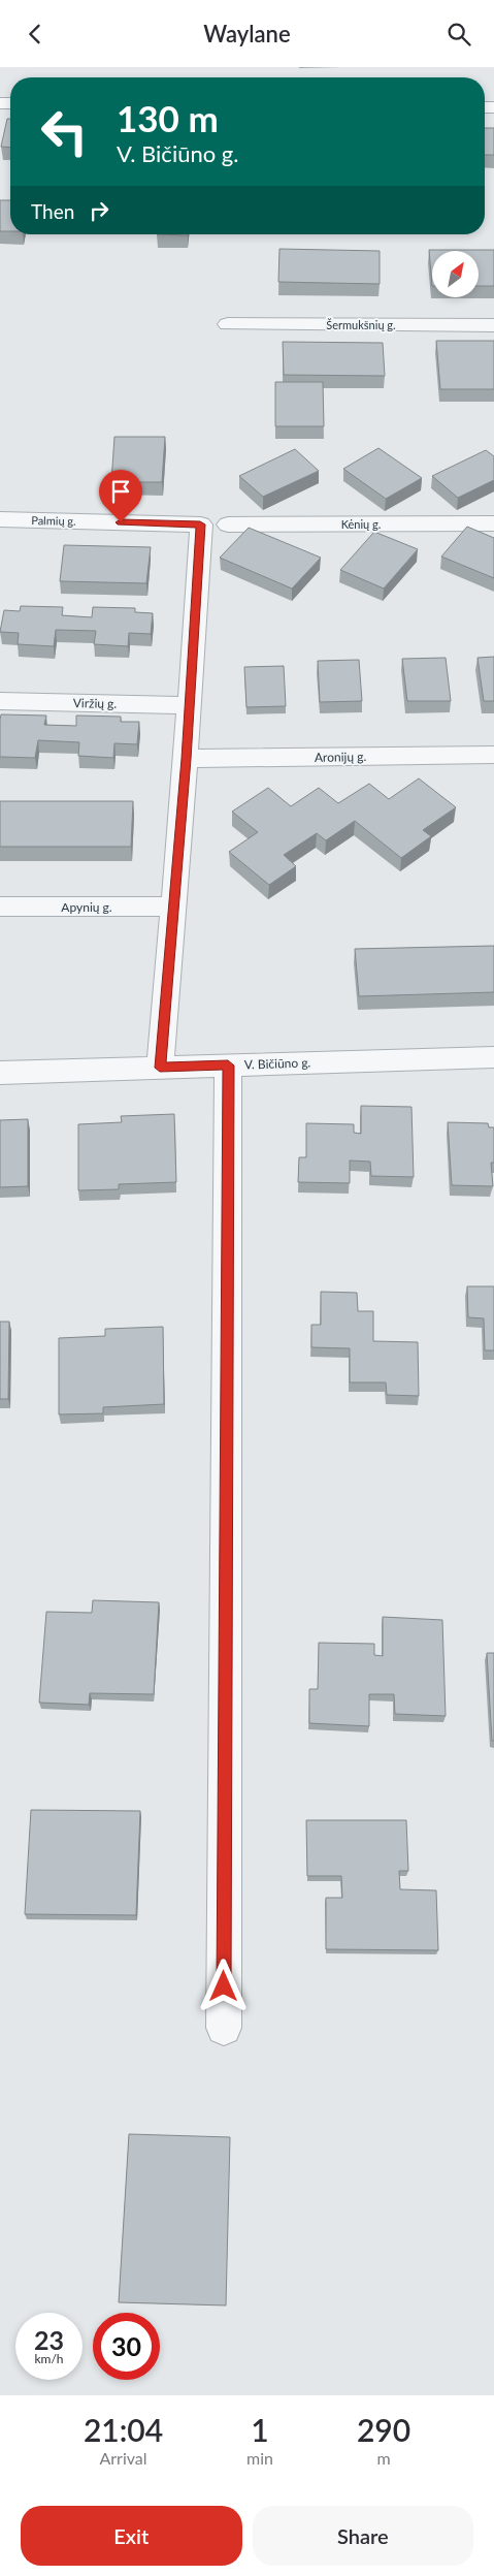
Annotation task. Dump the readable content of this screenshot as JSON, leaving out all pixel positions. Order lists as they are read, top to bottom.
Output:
{
  "streets": {
    "street": [
      "Šermukšnių g.",
      "Palmių g.",
      "Kėnių g.",
      "Viržių g.",
      "Aronijų g.",
      "Apynių g.",
      "V. Bičiūno g."
    ]
  },
  "crossings": [
    ["Palmių g.", "Viržių g."]
  ],
  "north": "top right",
  "page": {
    "header": "Waylane",
    "turn": ["130 m", "V. Bičiūno g."],
    "then": "Then",
    "speed": "23 km/h",
    "limit": "30",
    "eta": [
      "21:04",
      "Arrival",
      "1",
      "min",
      "290",
      "m"
    ],
    "buttons": ["Exit", "Share"]
  }
}
